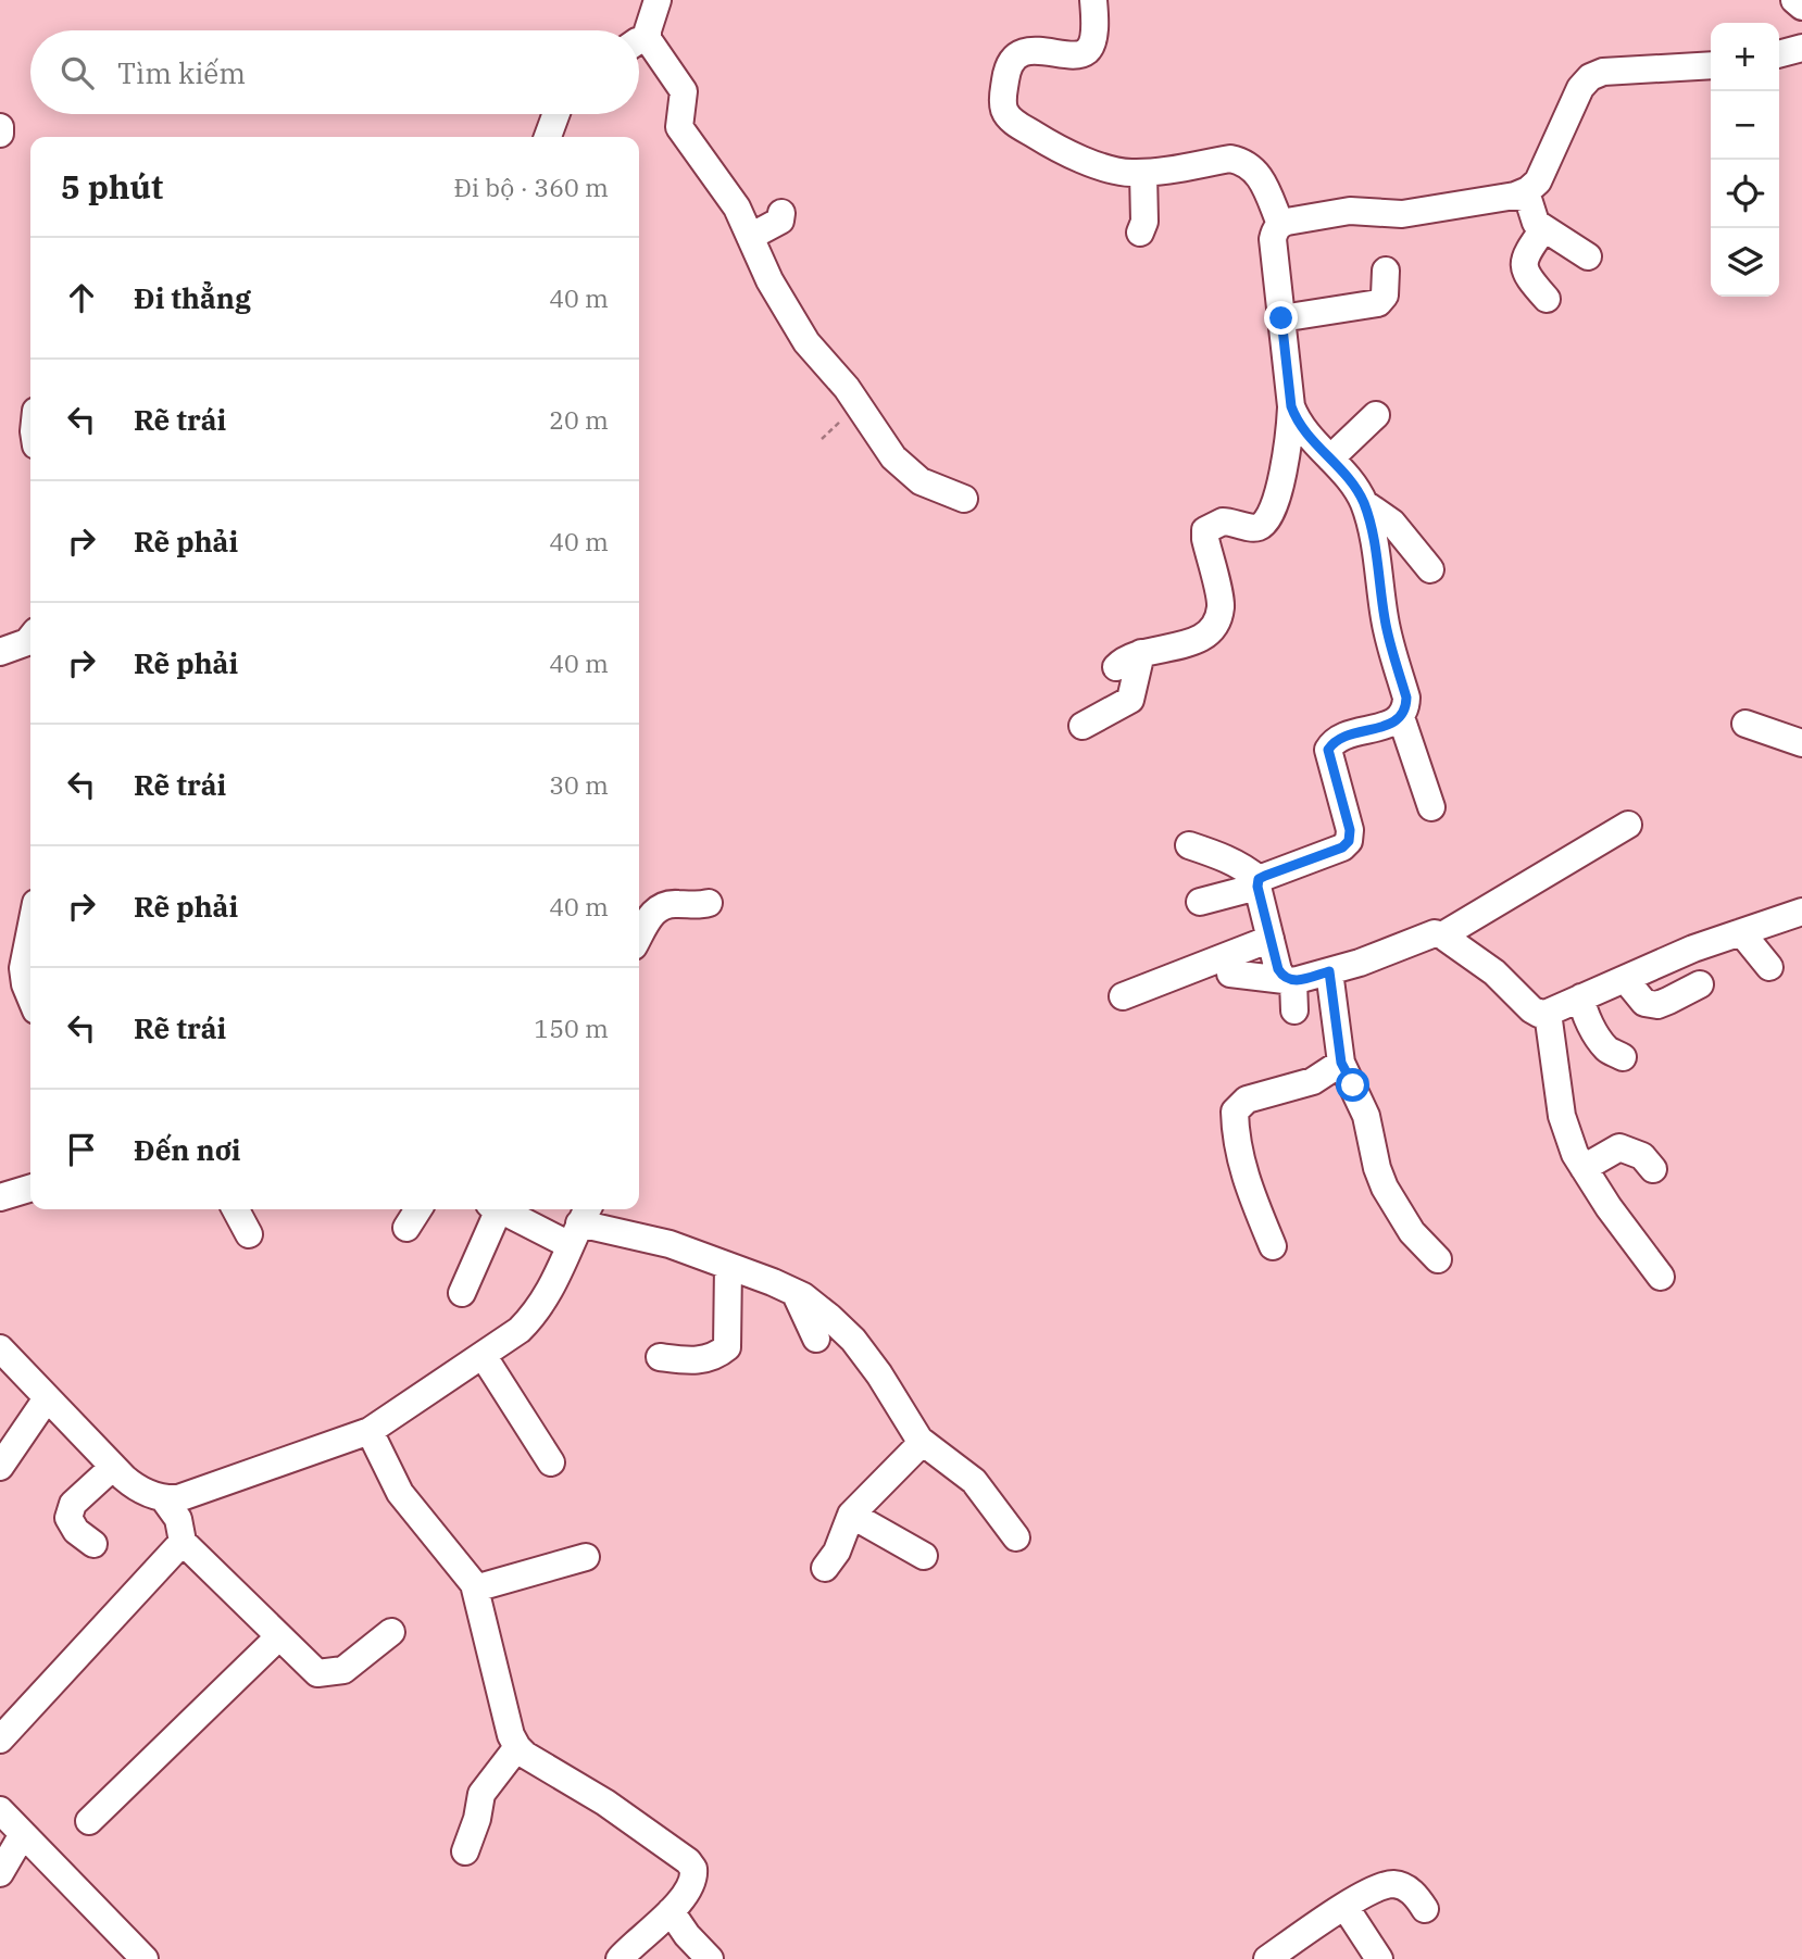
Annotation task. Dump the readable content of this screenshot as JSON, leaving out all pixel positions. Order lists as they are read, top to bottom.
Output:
{
  "page": {
    "map_buttons": ["+", "−"],
    "search": "Tìm kiếm",
    "heading": ["5 phút", "Đi bộ · 360 m"],
    "list": [
      ["Đi thẳng", "40 m"],
      ["Rẽ trái", "20 m"],
      ["Rẽ phải", "40 m"],
      ["Rẽ phải", "40 m"],
      ["Rẽ trái", "30 m"],
      ["Rẽ phải", "40 m"],
      ["Rẽ trái", "150 m"],
      "Đến nơi"
    ]
  }
}
